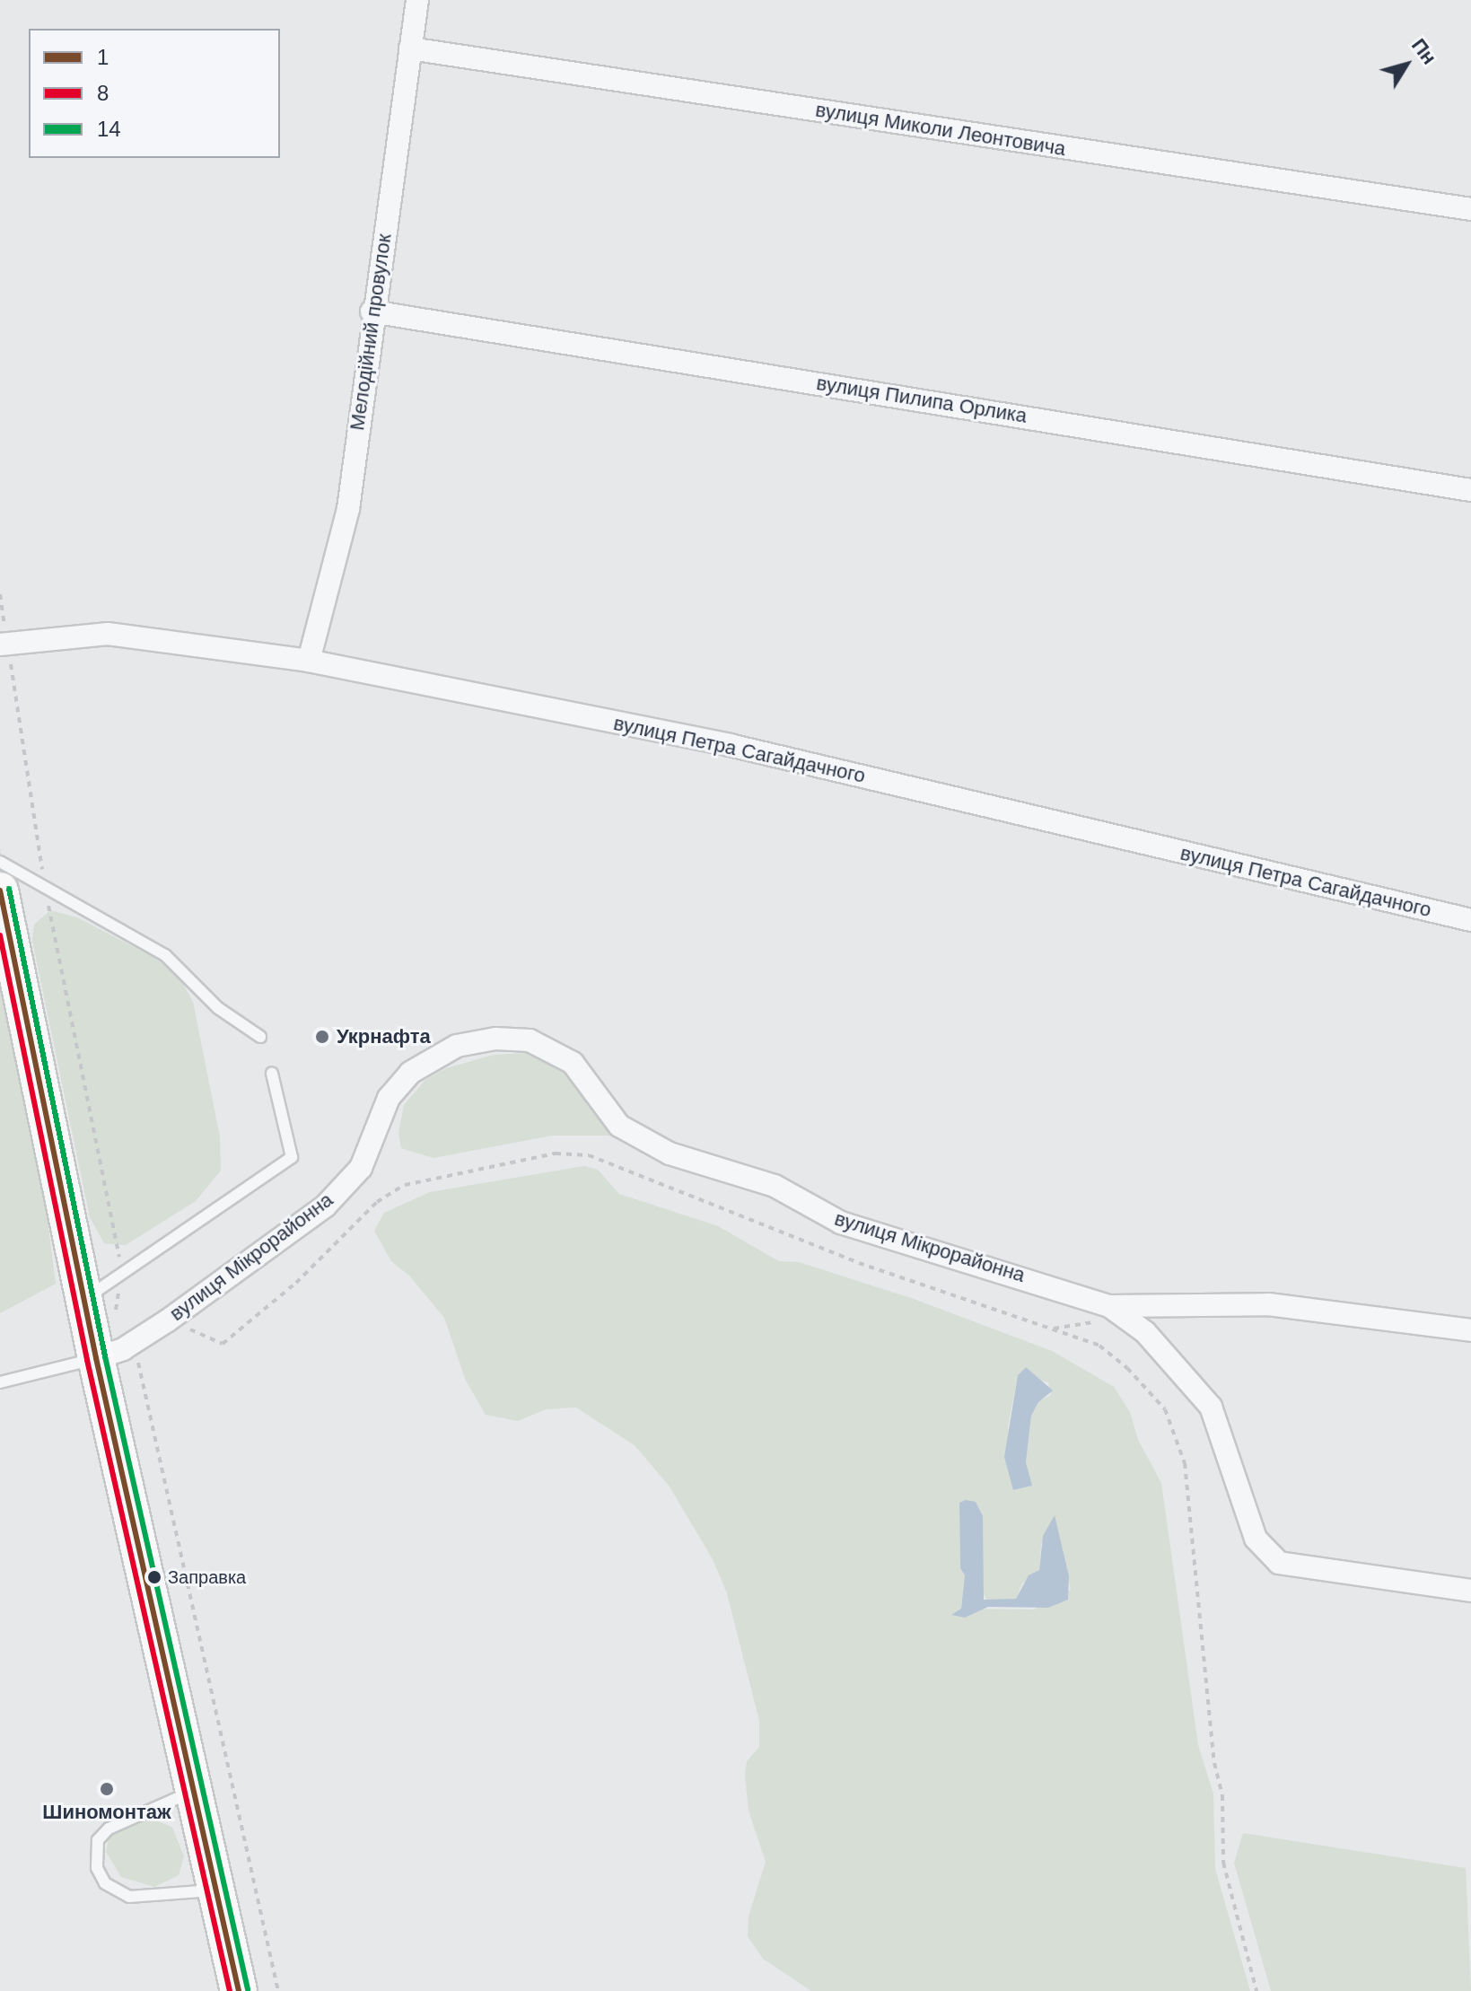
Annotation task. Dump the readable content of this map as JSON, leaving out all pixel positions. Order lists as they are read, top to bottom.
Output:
{
  "streets": {
    "street": [
      "вулиця Миколи Леонтовича",
      "Мелодійний провулок",
      "вулиця Пилипа Орлика",
      "вулиця Петра Сагайдачного",
      "вулиця Мікрорайонна"
    ]
  },
  "crossings": [
    ["вулиця Миколи Леонтовича", "Мелодійний провулок"],
    ["Мелодійний провулок", "вулиця Пилипа Орлика"],
    ["Мелодійний провулок", "вулиця Петра Сагайдачного"]
  ],
  "places": ["Укрнафта", "Заправка", "Шиномонтаж"],
  "lines": ["transit line 14", "transit line 1", "transit line 8"],
  "legend": ["1", "8", "14"],
  "north": "top right"
}
